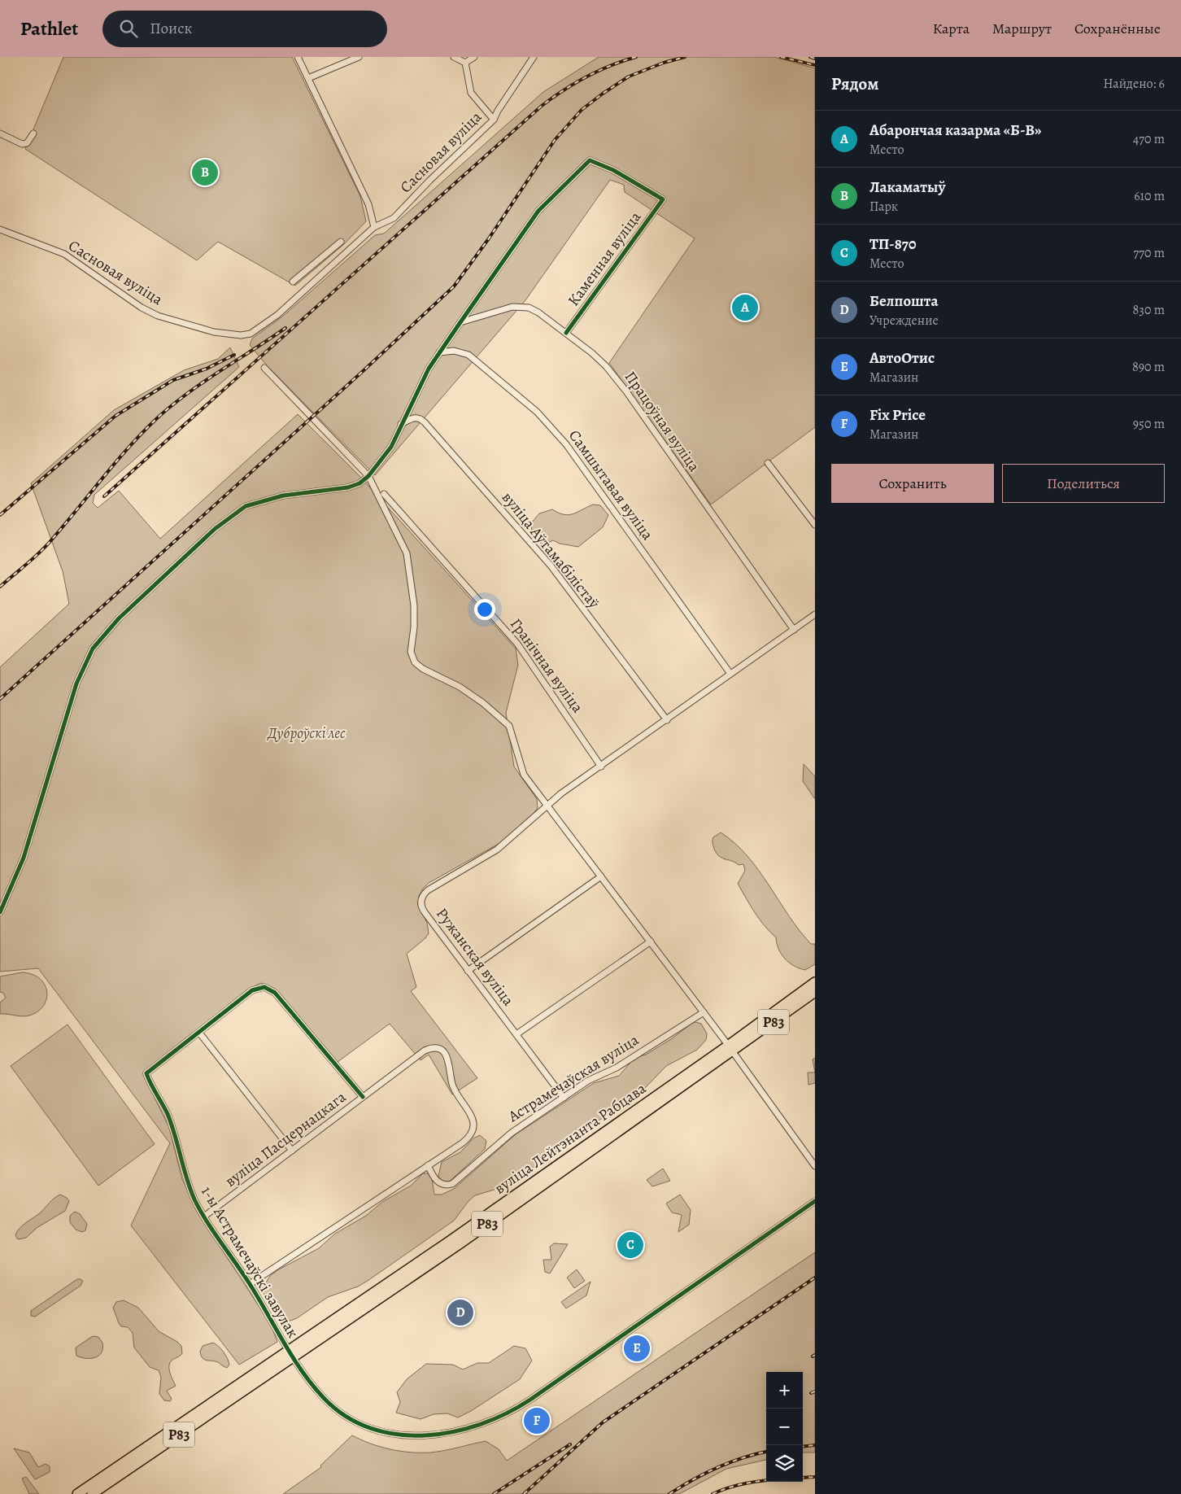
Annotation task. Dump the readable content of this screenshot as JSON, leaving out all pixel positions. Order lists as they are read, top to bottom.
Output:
{
  "streets": {
    "highway": ["Р83", "вуліца Лейтэнанта Рабцава"],
    "street": [
      "Сасновая вуліца",
      "Каменная вуліца",
      "Працоўная вуліца",
      "Самшытавая вуліца",
      "вуліца Аўтамабілістаў",
      "Гранічная вуліца",
      "Ружанская вуліца",
      "Астрамечаўская вуліца",
      "вуліца Пасцернацкага",
      "1-ы Астрамечаўскі завулак"
    ]
  },
  "crossings": [
    ["Каменная вуліца", "Працоўная вуліца"],
    ["Ружанская вуліца", "Астрамечаўская вуліца"],
    ["Астрамечаўская вуліца", "вуліца Пасцернацкага"],
    ["вуліца Лейтэнанта Рабцава", "1-ы Астрамечаўскі завулак"],
    ["вуліца Пасцернацкага", "1-ы Астрамечаўскі завулак"]
  ],
  "parks": ["Дуброўскі лес"],
  "page": {
    "header": "Pathlet",
    "search": "Поиск",
    "nav": ["Карта", "Маршрут", "Сохранённые"],
    "heading": ["Рядом", "Найдено: 6"],
    "list": [
      {
        "mark": "A",
        "name": "Абарончая казарма «Б-В»",
        "note": "Место",
        "value": "470 m"
      },
      {
        "mark": "B",
        "name": "Лакаматыў",
        "note": "Парк",
        "value": "610 m"
      },
      {
        "mark": "C",
        "name": "ТП-870",
        "note": "Место",
        "value": "770 m"
      },
      {
        "mark": "D",
        "name": "Белпошта",
        "note": "Учреждение",
        "value": "830 m"
      },
      {
        "mark": "E",
        "name": "АвтоОтис",
        "note": "Магазин",
        "value": "890 m"
      },
      {
        "mark": "F",
        "name": "Fix Price",
        "note": "Магазин",
        "value": "950 m"
      }
    ],
    "pins": [
      "B",
      "A",
      "C",
      "D",
      "E",
      "F"
    ],
    "buttons": ["Сохранить", "Поделиться"],
    "map_buttons": ["+", "−"]
  }
}
